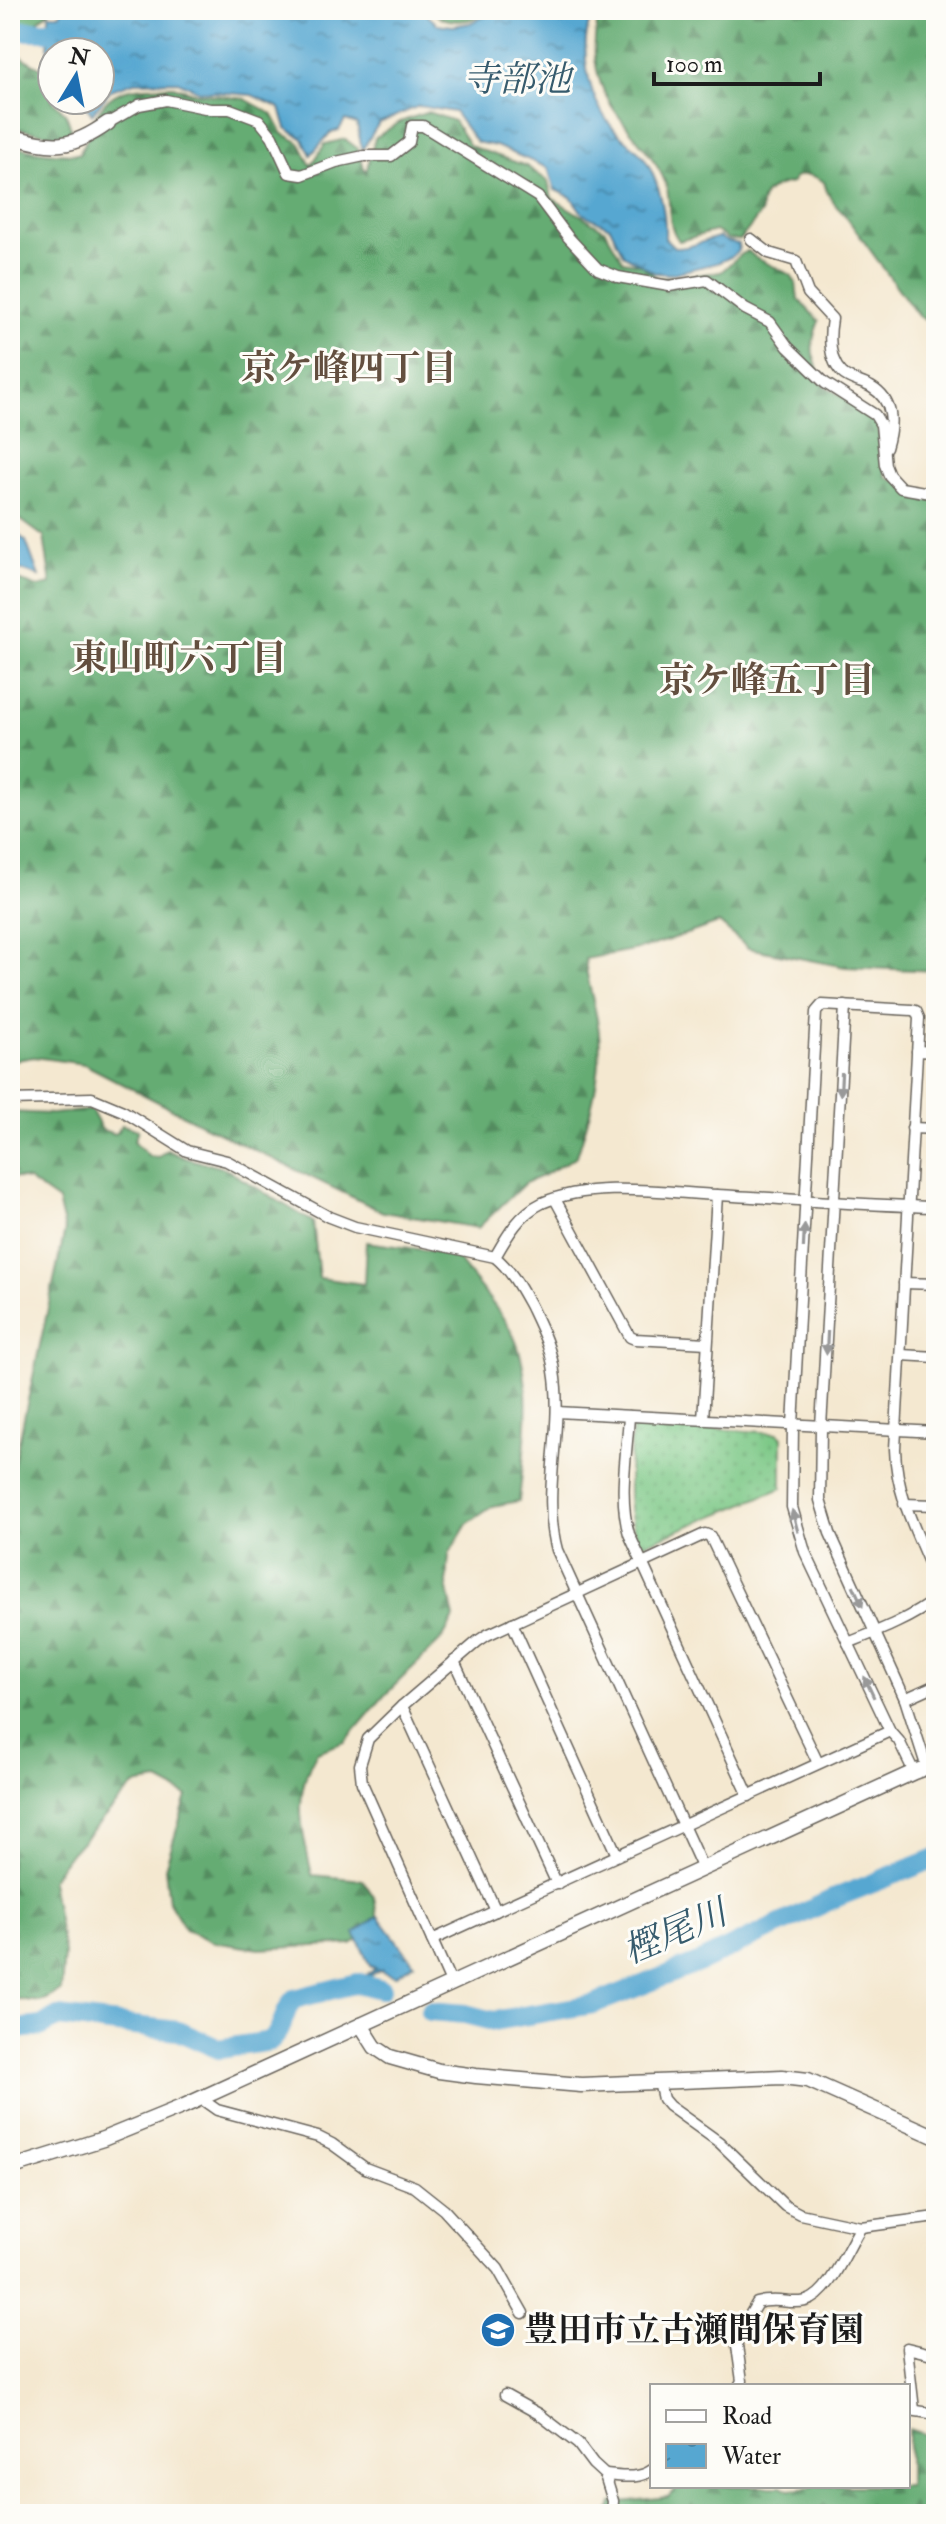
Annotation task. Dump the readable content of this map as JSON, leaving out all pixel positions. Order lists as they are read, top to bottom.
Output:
{
  "districts": ["京ケ峰四丁目", "東山町六丁目", "京ケ峰五丁目"],
  "water": ["寺部池", "樫尾川"],
  "places": {
    "school or university": ["豊田市立古瀬間保育園"]
  },
  "legend": ["Road", "Water"],
  "scale_bar": "100 m",
  "north": "top"
}
